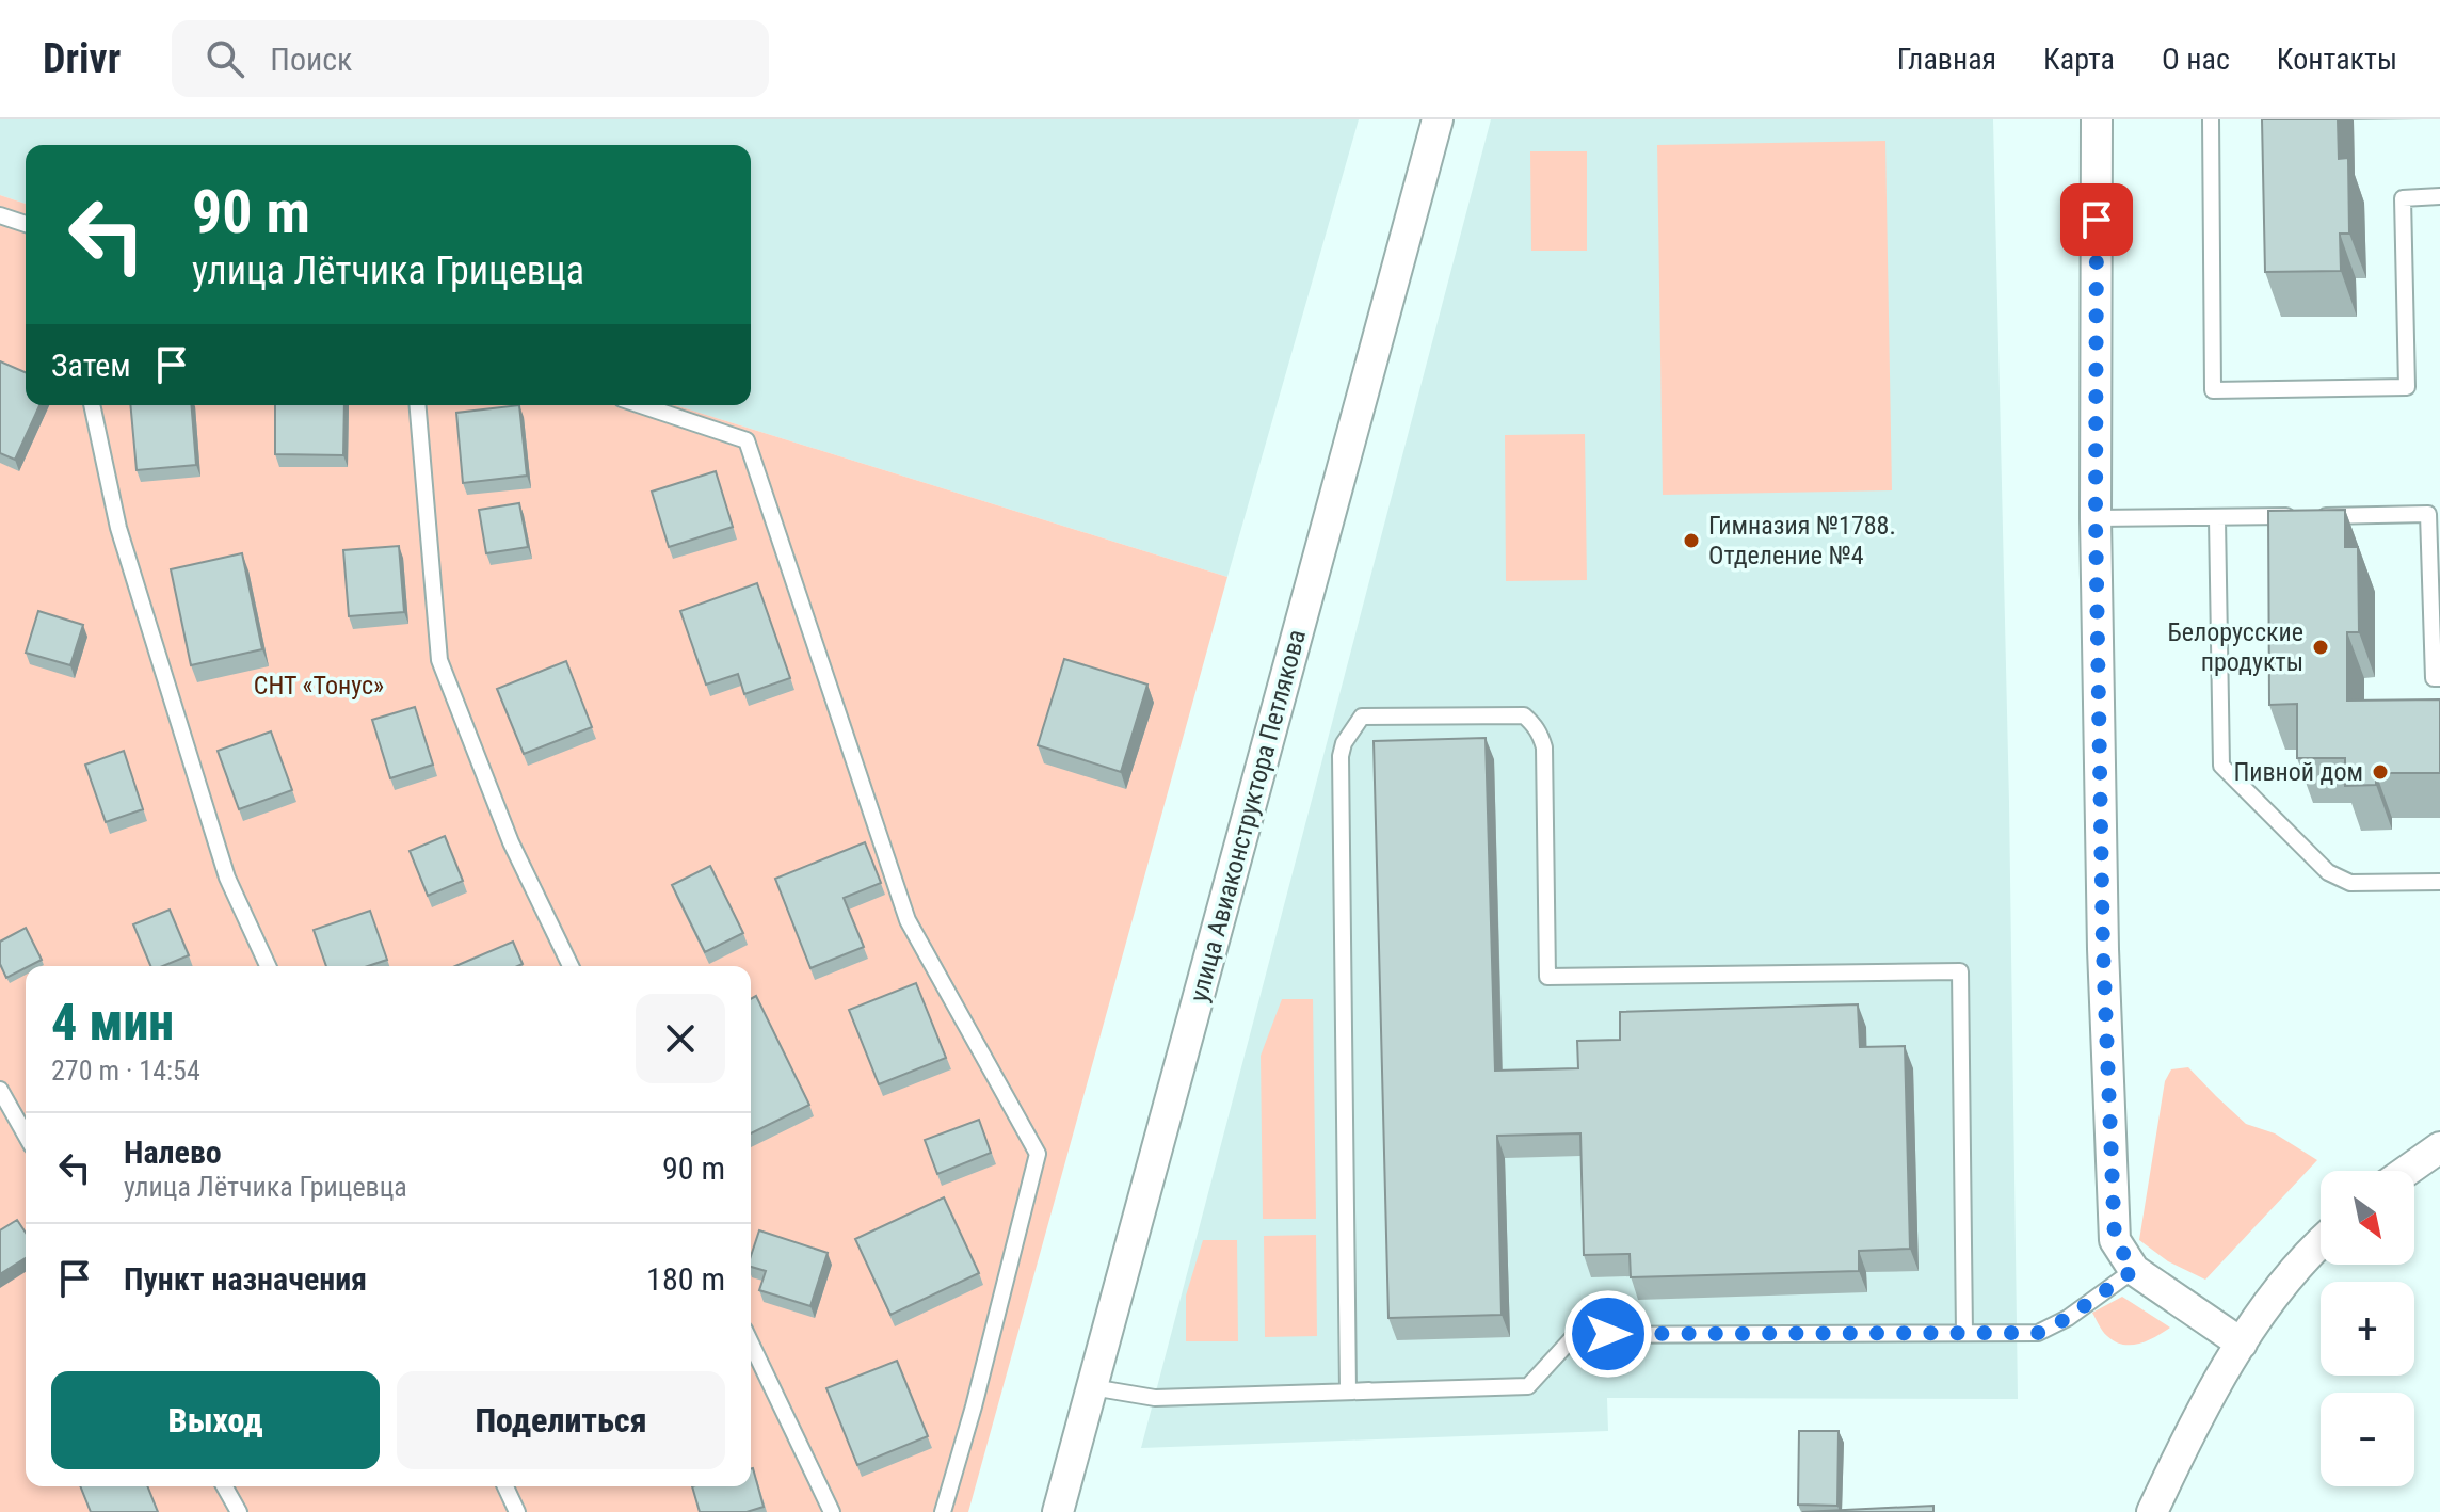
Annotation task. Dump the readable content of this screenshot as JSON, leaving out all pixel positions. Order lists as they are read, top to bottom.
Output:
{
  "streets": {
    "street": ["улица Авиаконструктора Петлякова"]
  },
  "parks": ["СНТ «Тонус»"],
  "places": ["Гимназия №1788. Отделение №4", "Белорусские продукты", "Пивной дом"],
  "north": "bottom right",
  "page": {
    "header": "Drivr",
    "search": "Поиск",
    "nav": [
      "Главная",
      "Карта",
      "О нас",
      "Контакты"
    ],
    "turn": ["90 m", "улица Лётчика Грицевца"],
    "then": "Затем",
    "heading": ["4 мин", "270 m · 14:54"],
    "list": [
      {
        "name": "Налево",
        "note": "улица Лётчика Грицевца",
        "value": "90 m"
      },
      {
        "name": "Пункт назначения",
        "value": "180 m"
      }
    ],
    "map_buttons": ["+", "−"],
    "buttons": ["Выход", "Поделиться"]
  }
}
